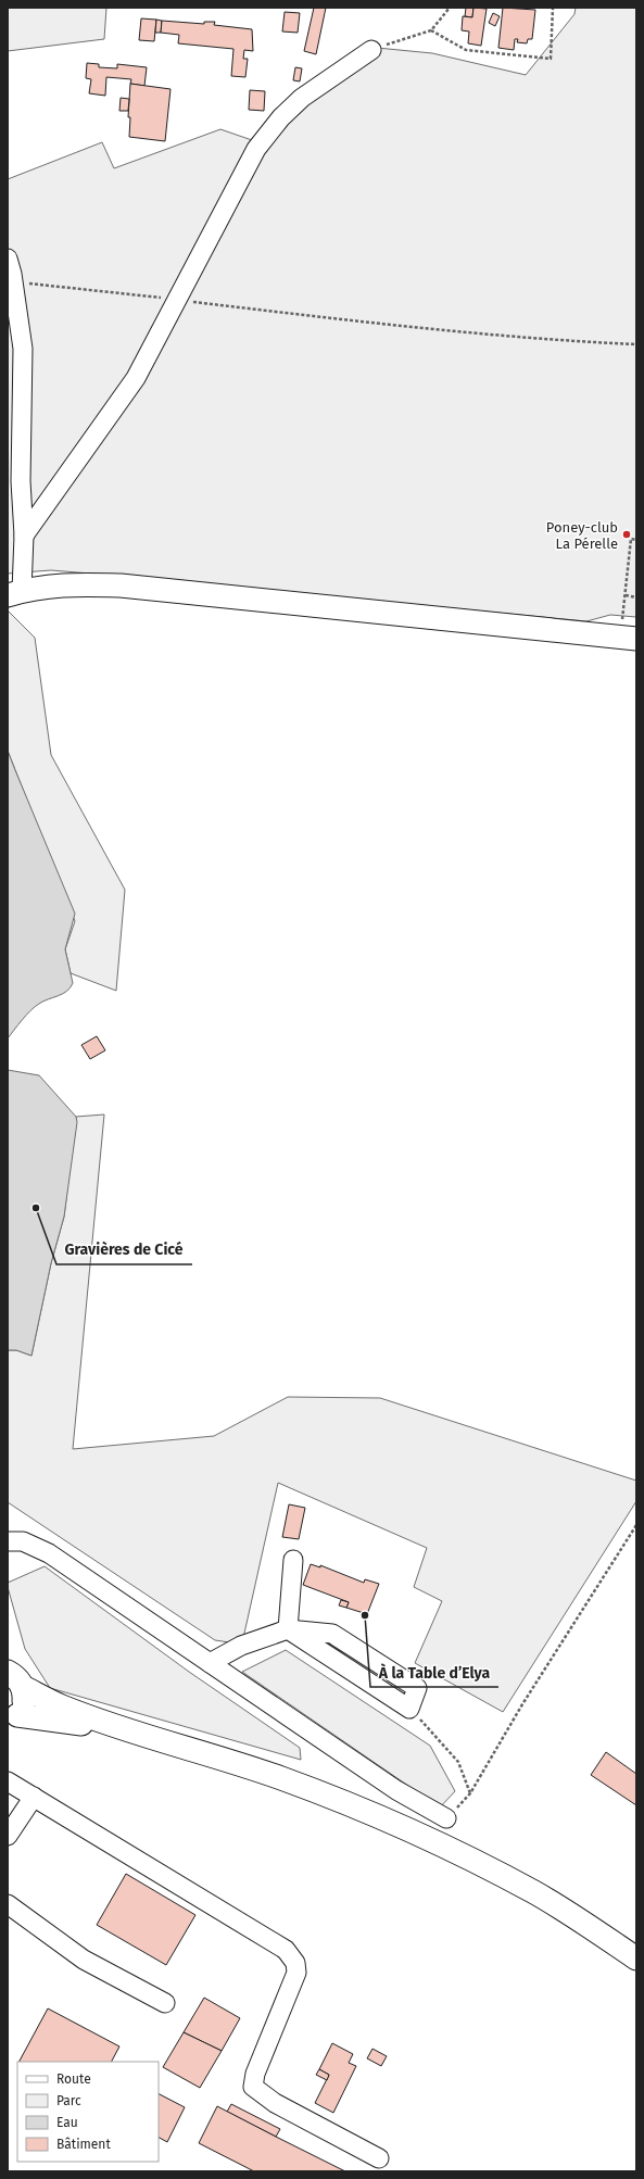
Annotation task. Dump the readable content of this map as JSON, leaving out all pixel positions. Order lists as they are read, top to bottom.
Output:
{
  "places": ["Poney-club La Pérelle", "Gravières de Cicé", "À la Table d’Elya"],
  "legend": [
    "Route",
    "Parc",
    "Eau",
    "Bâtiment"
  ]
}
